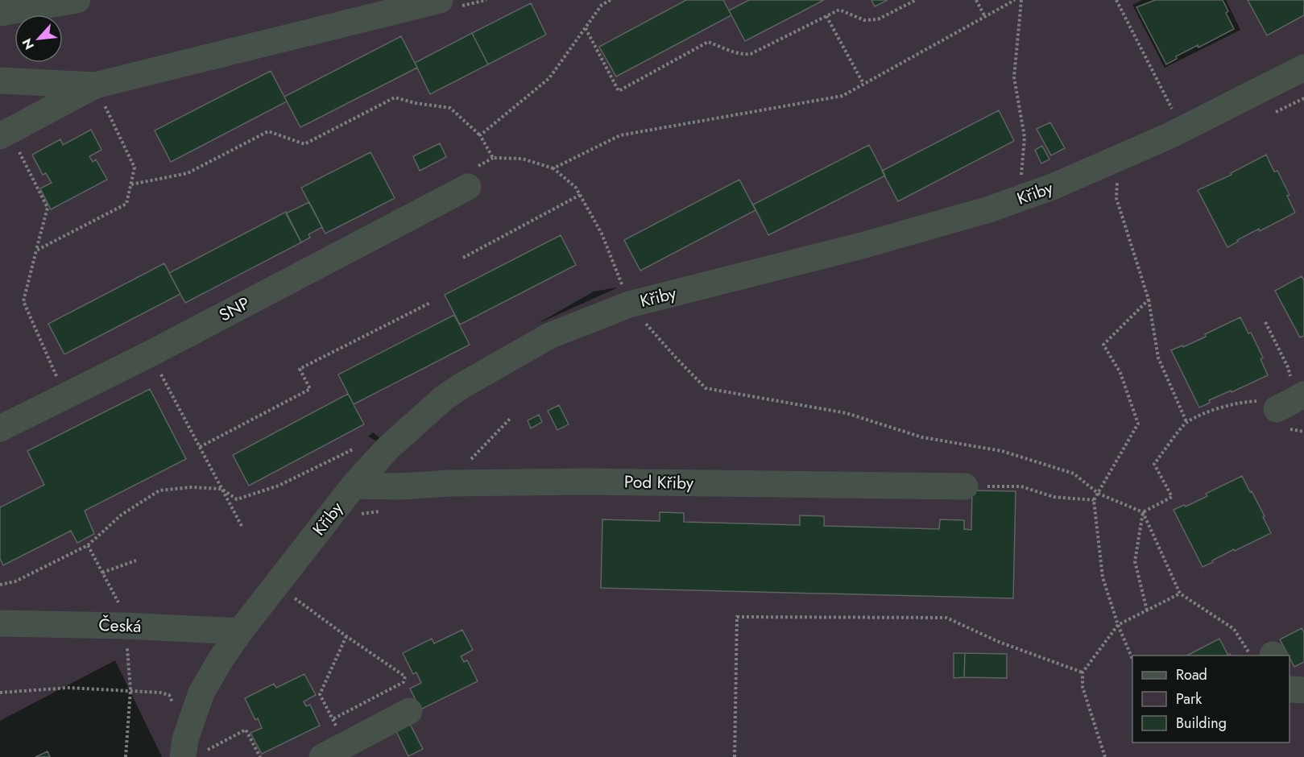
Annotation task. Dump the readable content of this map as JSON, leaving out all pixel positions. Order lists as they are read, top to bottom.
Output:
{
  "streets": {
    "street": [
      "Křiby",
      "SNP",
      "Pod Křiby",
      "Česká"
    ]
  },
  "crossings": [
    ["Křiby", "Pod Křiby"],
    ["Křiby", "Česká"]
  ],
  "legend": ["Road", "Park", "Building"],
  "north": "bottom left"
}
